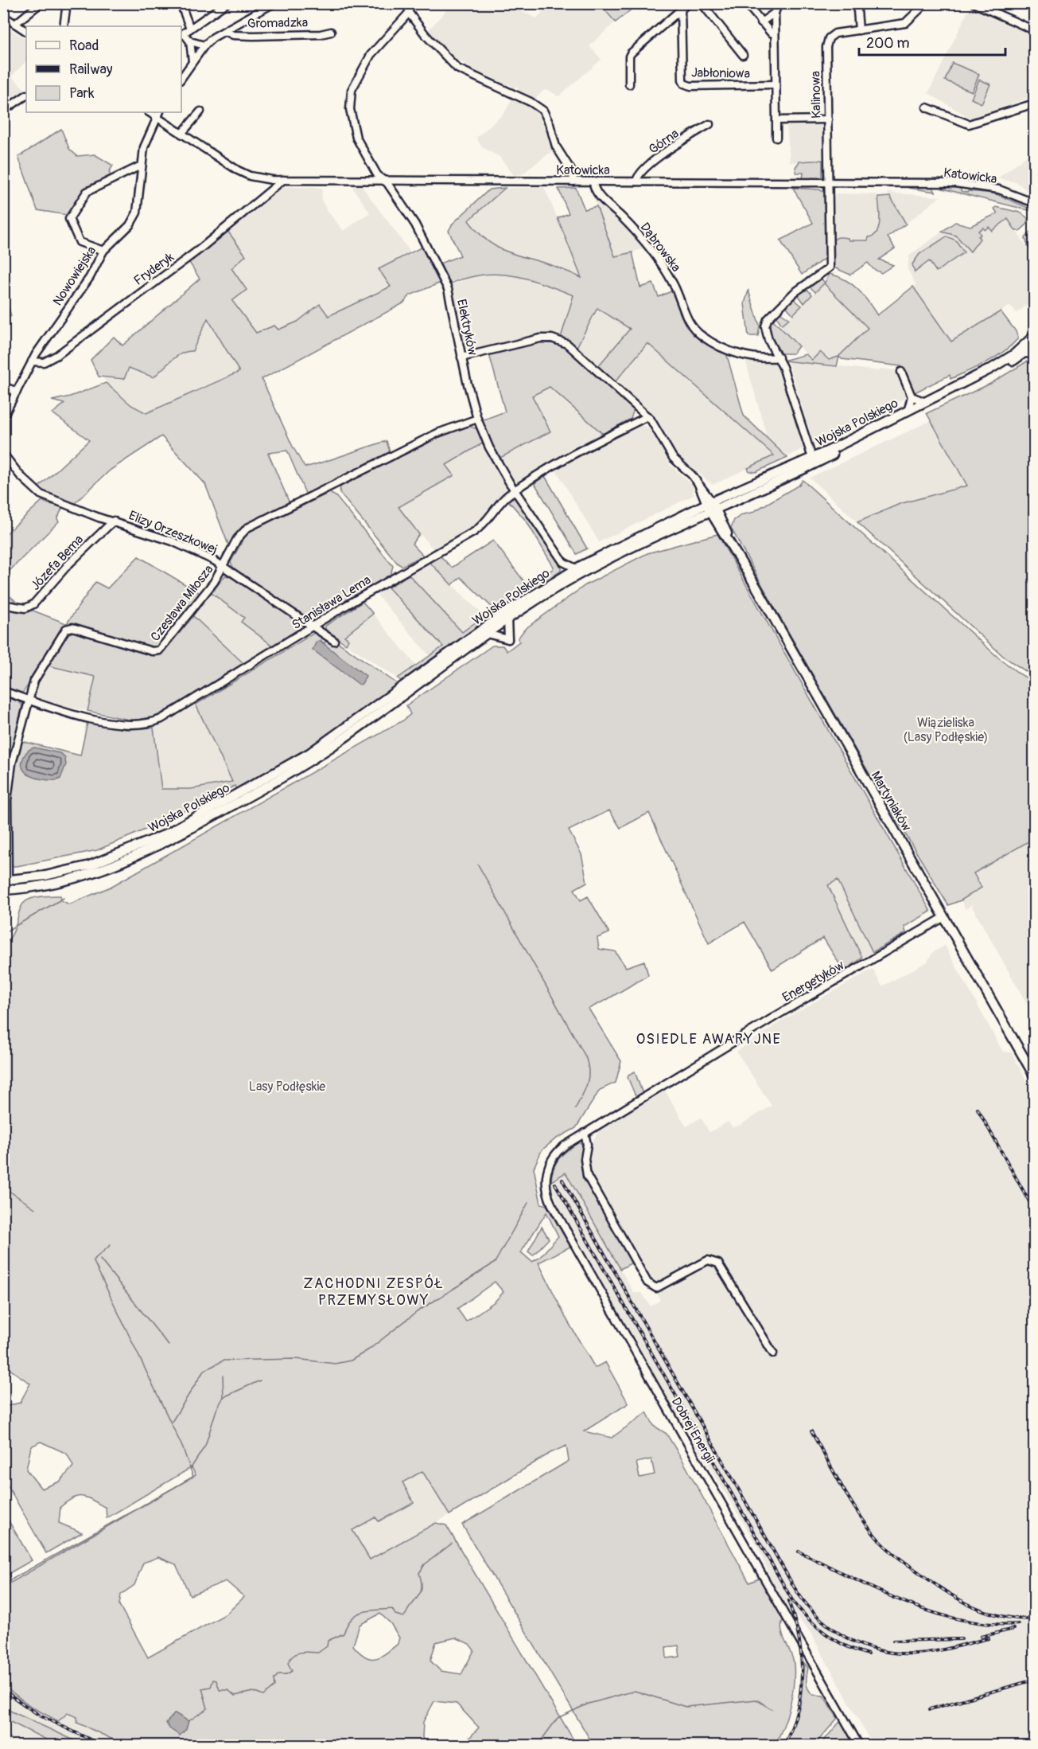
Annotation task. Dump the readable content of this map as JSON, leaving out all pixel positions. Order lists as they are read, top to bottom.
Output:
{
  "streets": {
    "main road": ["Wojska Polskiego", "Martyniaków"],
    "street": [
      "Gromadzka",
      "Jabłoniowa",
      "Kalinowa",
      "Górna",
      "Katowicka",
      "Dąbrowska",
      "Fryderyk",
      "Nowowiejska",
      "Elektryków",
      "Elizy Orzeszkowej",
      "Józefa Bema",
      "Stanisława Lema",
      "Czesława Miłosza",
      "Energetyków",
      "Dobrej Energii"
    ]
  },
  "crossings": [
    ["Kalinowa", "Katowicka"],
    ["Kalinowa", "Dąbrowska"],
    ["Kalinowa", "Wojska Polskiego"],
    ["Górna", "Katowicka"],
    ["Katowicka", "Dąbrowska"],
    ["Katowicka", "Fryderyk"],
    ["Katowicka", "Nowowiejska"],
    ["Katowicka", "Elektryków"],
    ["Fryderyk", "Nowowiejska"],
    ["Elektryków", "Wojska Polskiego"],
    ["Elektryków", "Stanisława Lema"],
    ["Elektryków", "Czesława Miłosza"],
    ["Wojska Polskiego", "Czesława Miłosza"],
    ["Wojska Polskiego", "Martyniaków"],
    ["Elizy Orzeszkowej", "Józefa Bema"],
    ["Elizy Orzeszkowej", "Stanisława Lema"],
    ["Elizy Orzeszkowej", "Czesława Miłosza"],
    ["Stanisława Lema", "Czesława Miłosza"],
    ["Martyniaków", "Energetyków"],
    ["Energetyków", "Dobrej Energii"]
  ],
  "districts": ["OSIEDLE AWARYJNE", "ZACHODNI ZESPÓŁ PRZEMYSŁOWY"],
  "parks": ["Wiązieliska (Lasy Podłęskie)", "Lasy Podłęskie"],
  "legend": ["Road", "Railway", "Park"],
  "scale_bar": "200 m"
}
